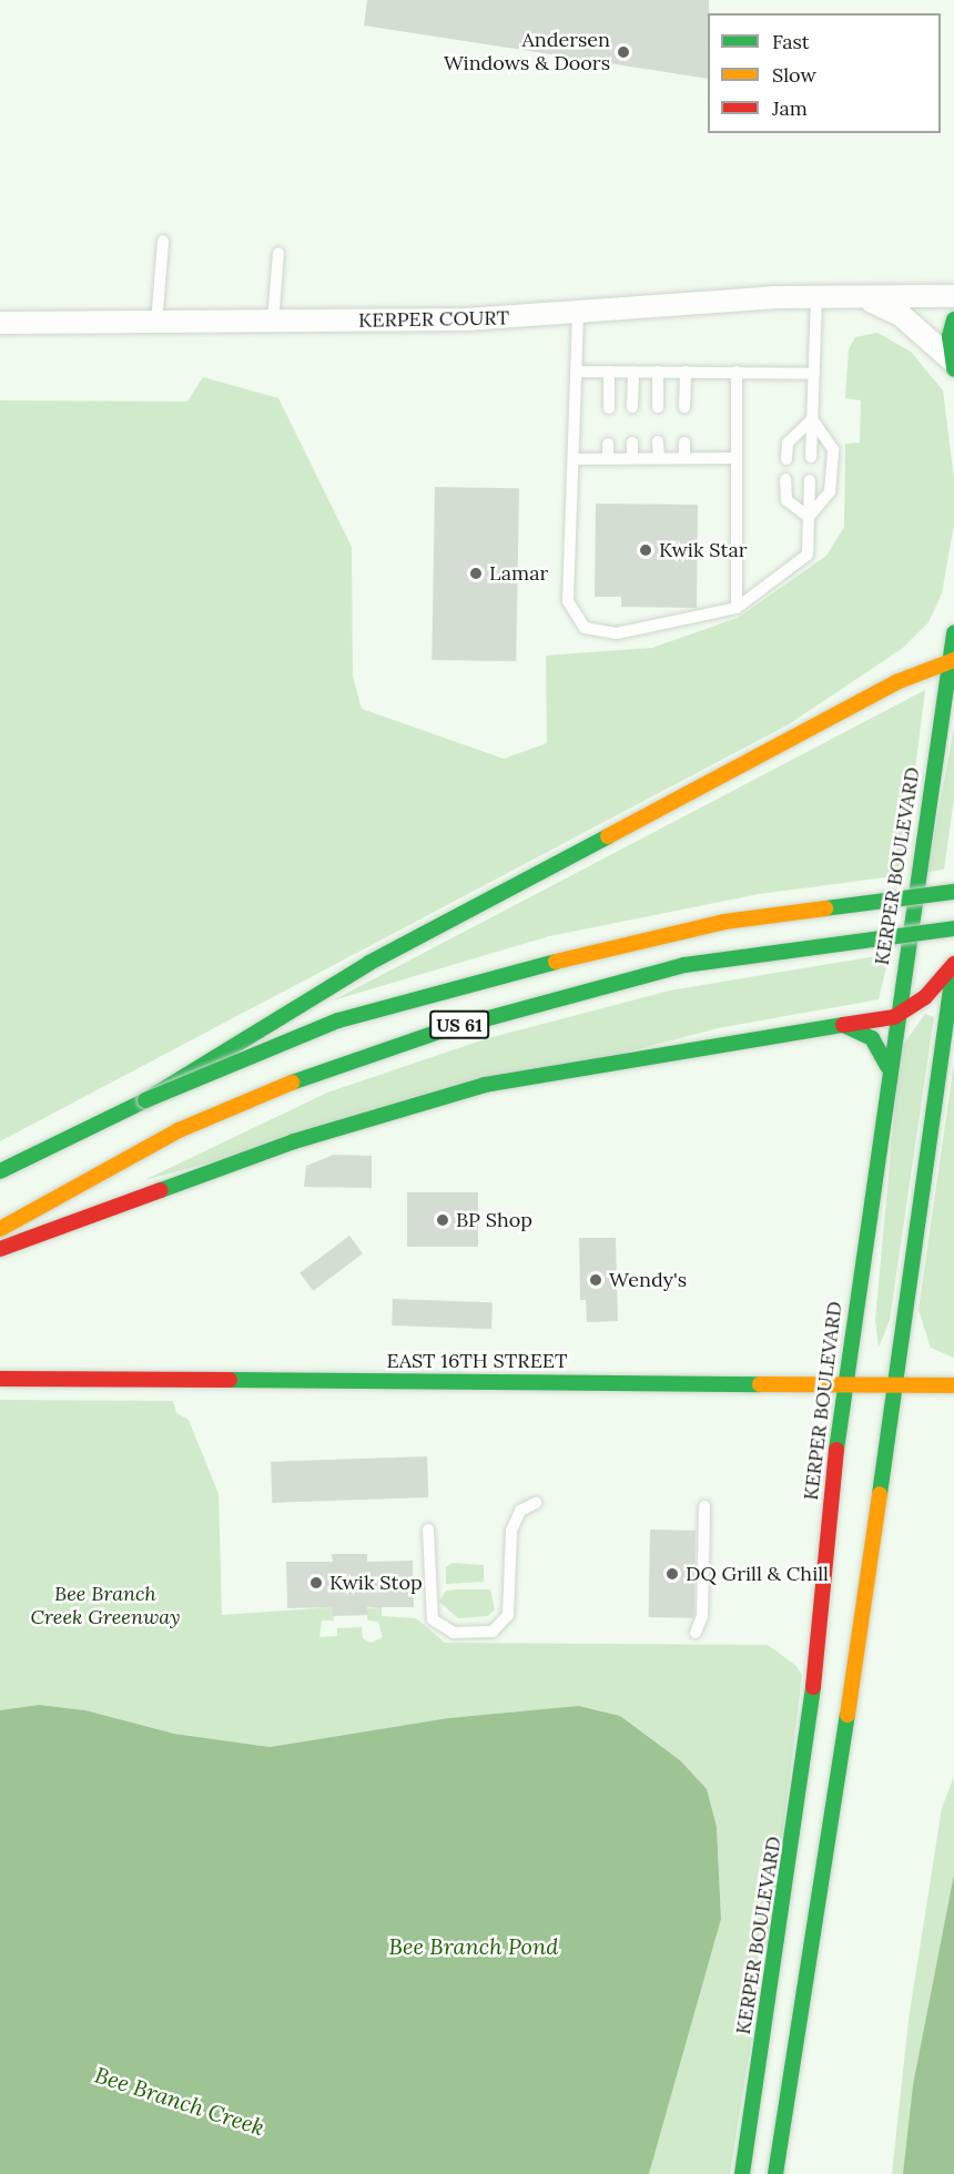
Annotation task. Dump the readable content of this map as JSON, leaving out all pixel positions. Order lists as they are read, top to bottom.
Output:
{
  "streets": {
    "main road": ["KERPER BOULEVARD", "US 61", "EAST 16TH STREET"],
    "street": ["KERPER COURT"]
  },
  "crossings": [
    ["KERPER BOULEVARD", "EAST 16TH STREET"]
  ],
  "water": ["Bee Branch Pond", "Bee Branch Creek"],
  "parks": ["Bee Branch Creek Greenway"],
  "places": [
    "Andersen Windows & Doors",
    "Kwik Star",
    "Lamar",
    "BP Shop",
    "Wendy's",
    "DQ Grill & Chill",
    "Kwik Stop"
  ],
  "legend": ["Fast", "Slow", "Jam"]
}
